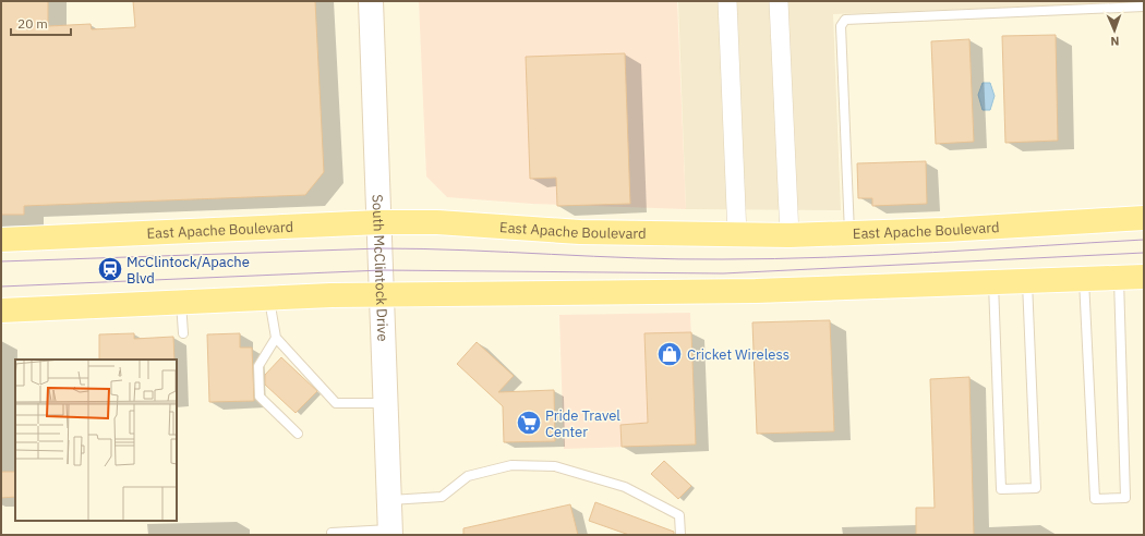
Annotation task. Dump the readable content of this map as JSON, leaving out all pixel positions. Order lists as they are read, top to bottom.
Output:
{
  "streets": {
    "main road": ["East Apache Boulevard", "South McClintock Drive"]
  },
  "crossings": [
    ["East Apache Boulevard", "South McClintock Drive"]
  ],
  "places": {
    "station": ["McClintock/Apache Blvd"],
    "shop": ["Cricket Wireless"],
    "supermarket": ["Pride Travel Center"]
  },
  "scale_bar": "20 m",
  "north": "bottom"
}
